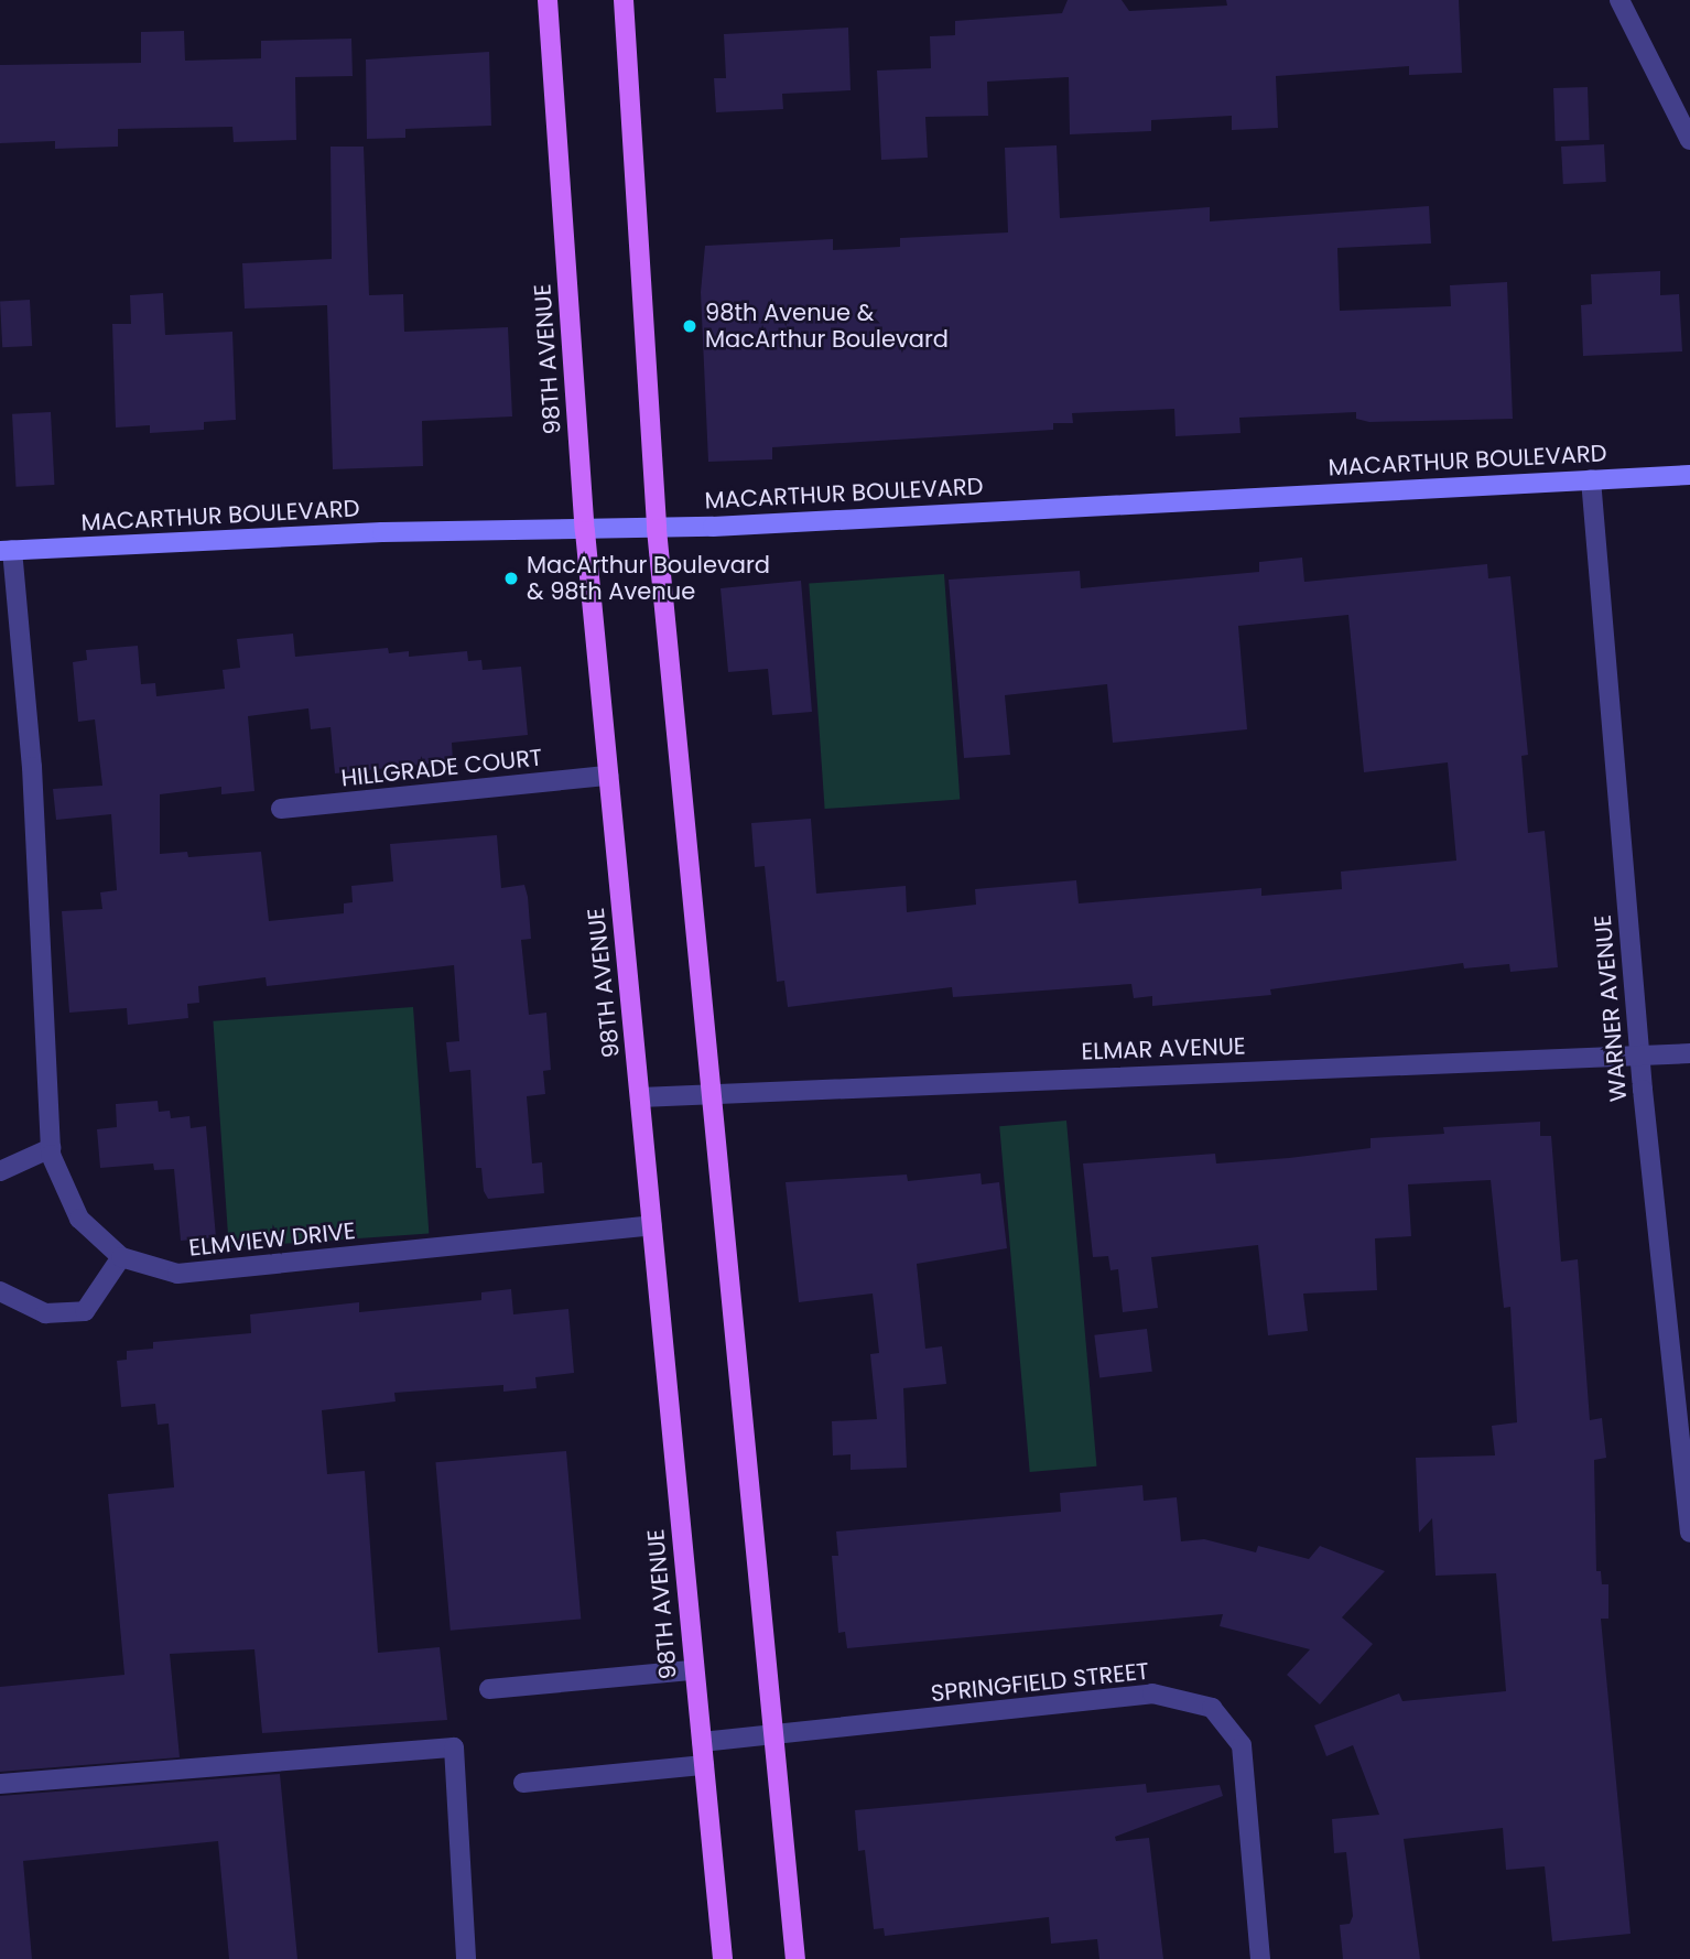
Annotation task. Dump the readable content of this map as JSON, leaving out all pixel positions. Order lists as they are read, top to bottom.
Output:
{
  "streets": {
    "main road": ["98TH AVENUE", "MACARTHUR BOULEVARD"],
    "street": [
      "HILLGRADE COURT",
      "WARNER AVENUE",
      "ELMAR AVENUE",
      "ELMVIEW DRIVE",
      "SPRINGFIELD STREET"
    ]
  },
  "crossings": [
    ["98TH AVENUE", "MACARTHUR BOULEVARD"],
    ["98TH AVENUE", "HILLGRADE COURT"],
    ["98TH AVENUE", "ELMAR AVENUE"],
    ["98TH AVENUE", "ELMVIEW DRIVE"],
    ["98TH AVENUE", "SPRINGFIELD STREET"],
    ["MACARTHUR BOULEVARD", "WARNER AVENUE"],
    ["MACARTHUR BOULEVARD", "ELMVIEW DRIVE"],
    ["WARNER AVENUE", "ELMAR AVENUE"]
  ],
  "places": ["98th Avenue & MacArthur Boulevard", "MacArthur Boulevard & 98th Avenue"]
}
